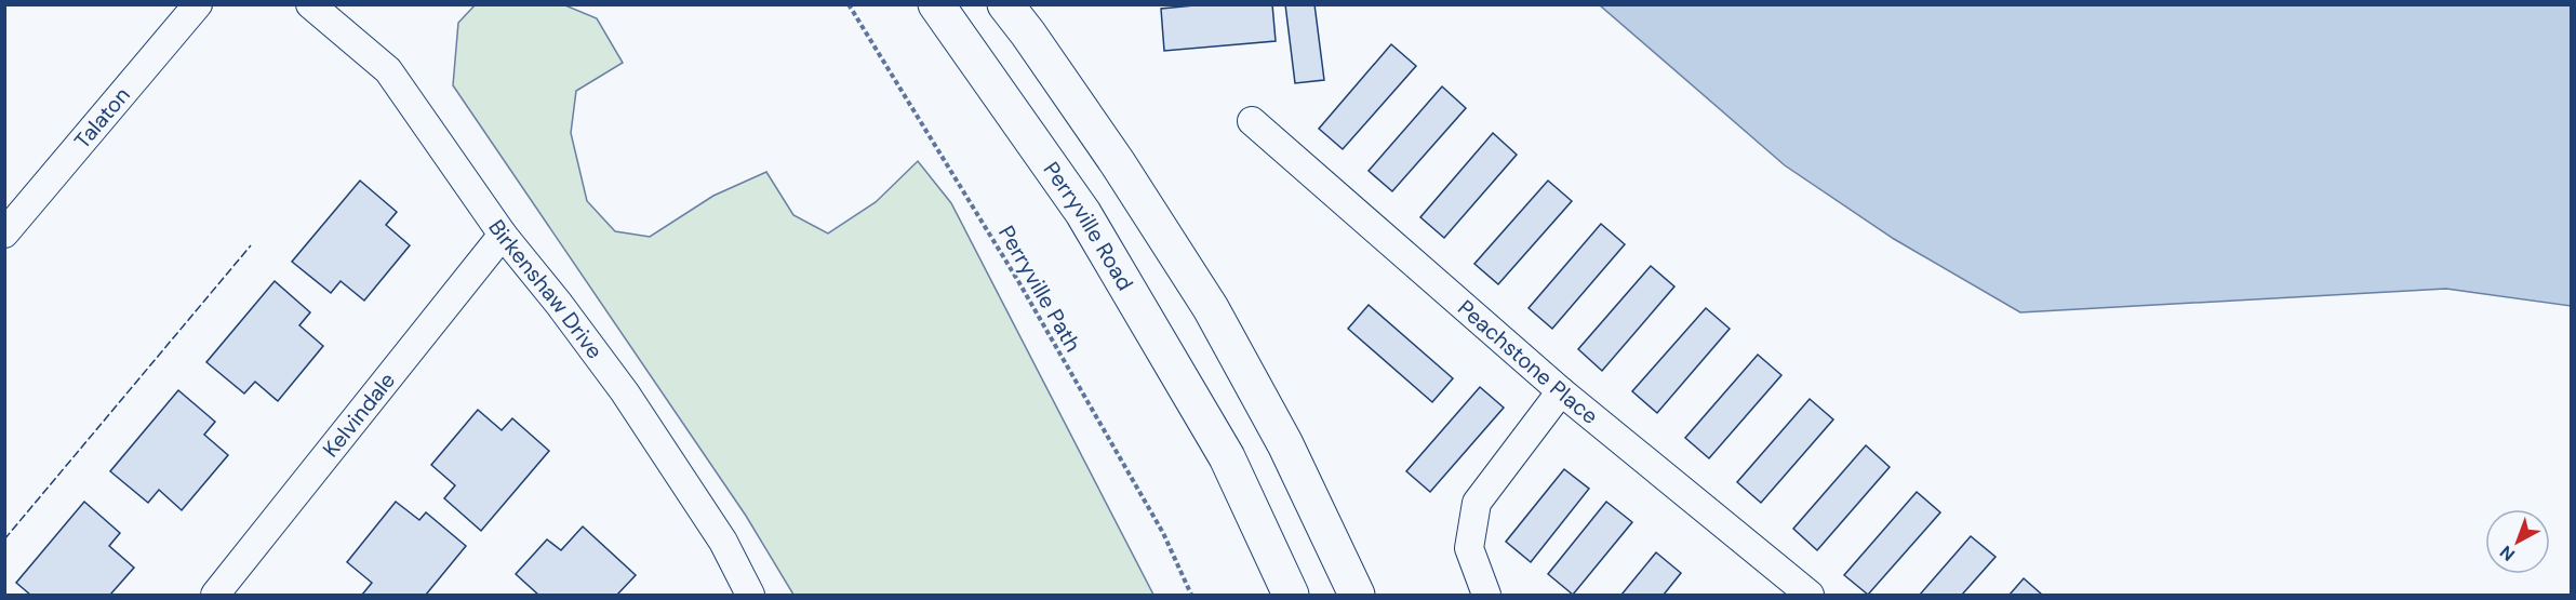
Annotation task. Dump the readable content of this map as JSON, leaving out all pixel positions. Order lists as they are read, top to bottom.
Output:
{
  "streets": {
    "main road": ["Perryville Road"],
    "street": [
      "Talaton",
      "Birkenshaw Drive",
      "Peachstone Place",
      "Kelvindale"
    ],
    "path": ["Perryville Path"]
  },
  "crossings": [
    ["Birkenshaw Drive", "Kelvindale"]
  ],
  "north": "bottom left"
}
